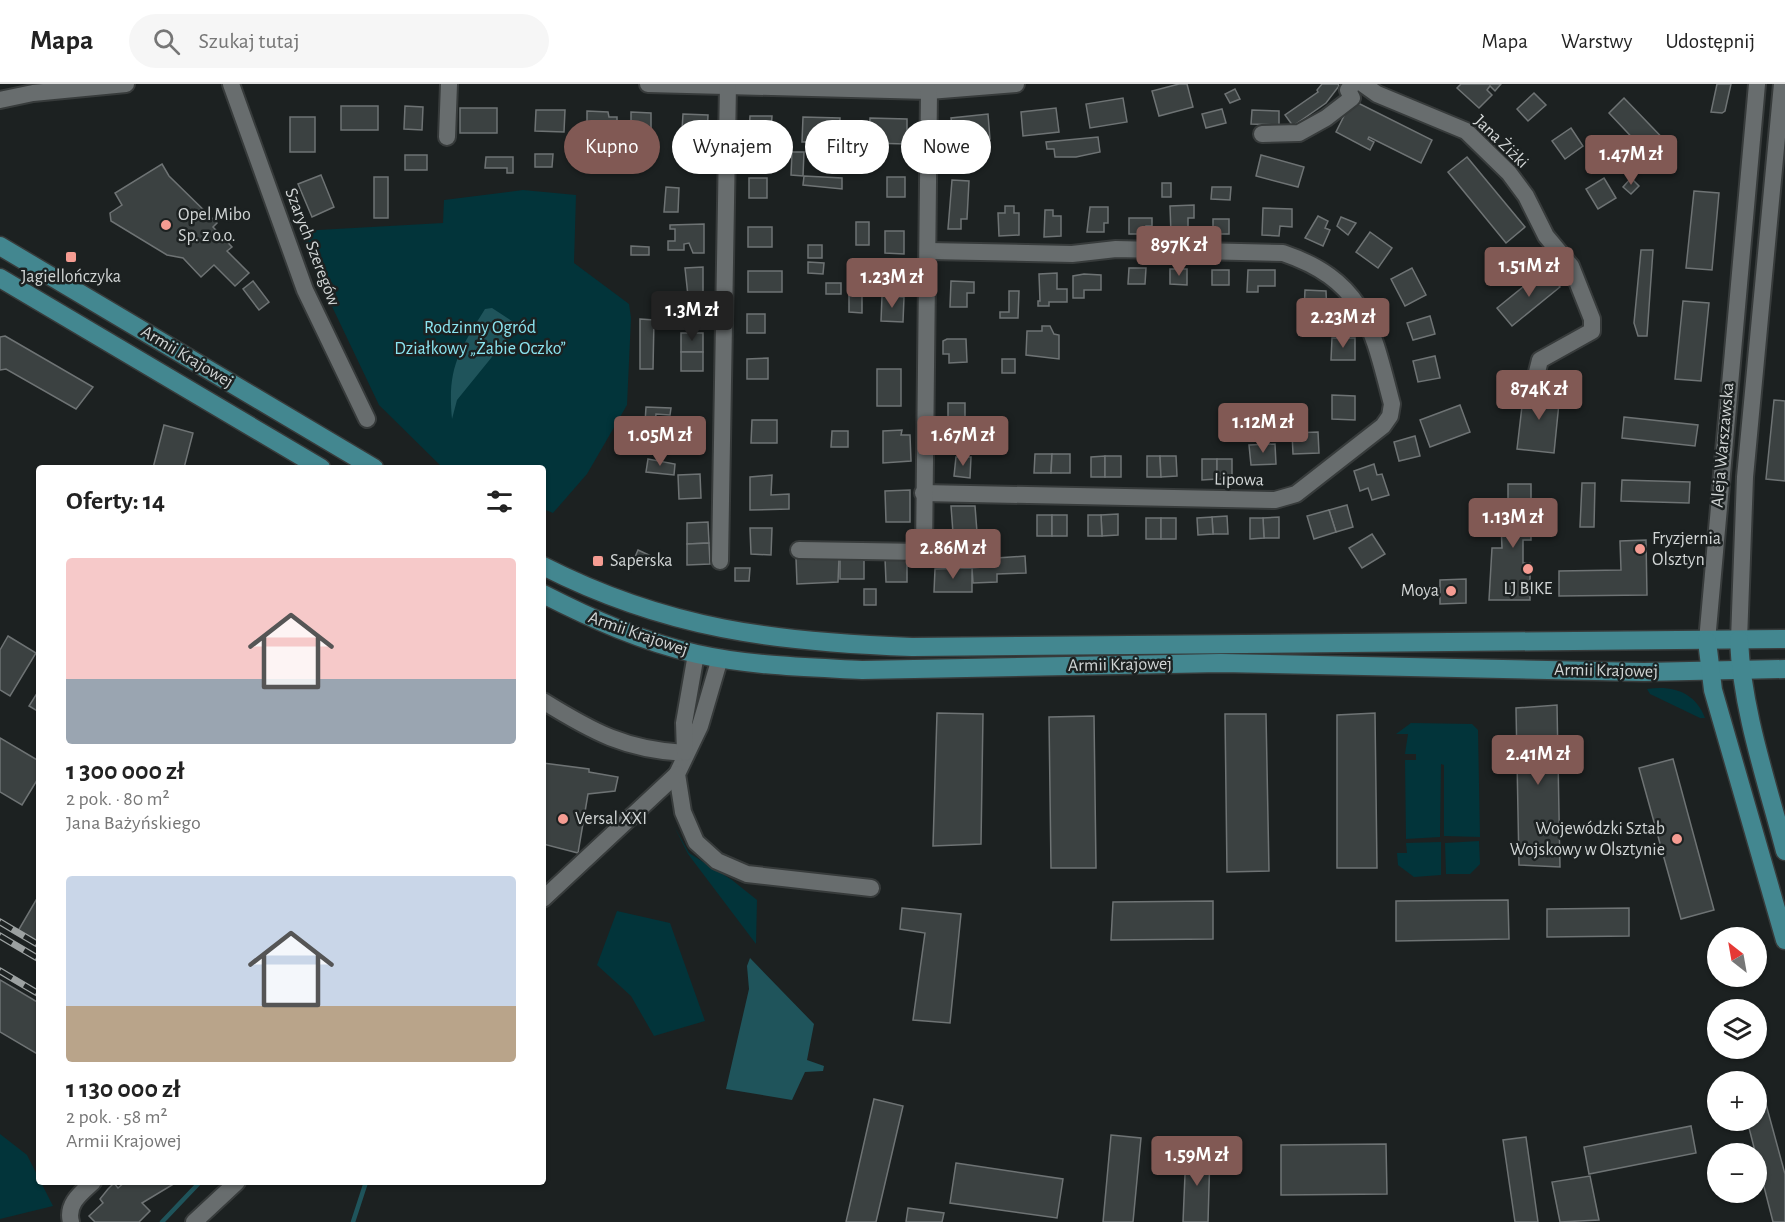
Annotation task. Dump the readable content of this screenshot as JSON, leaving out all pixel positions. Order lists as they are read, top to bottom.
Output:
{
  "streets": {
    "main road": ["Armii Krajowej", "Aleja Warszawska"],
    "street": ["Jana Żiżki", "Szarych Szeregów", "Lipowa"]
  },
  "crossings": [
    ["Armii Krajowej", "Aleja Warszawska"]
  ],
  "parks": ["Rodzinny Ogród Działkowy „Żabie Oczko”"],
  "places": {
    "other": [
      "Opel Mibo Sp. z o.o.",
      "Fryzjernia Olsztyn",
      "LJ BIKE",
      "Moya",
      "Versal XXI",
      "Wojewódzki Sztab Wojskowy w Olsztynie"
    ],
    "transit": ["Jagiellończyka", "Saperska"]
  },
  "north": "top left",
  "page": {
    "header": "Mapa",
    "search": "Szukaj tutaj",
    "nav": ["Mapa", "Warstwy", "Udostępnij"],
    "chip": [
      "Kupno",
      "Wynajem",
      "Filtry",
      "Nowe"
    ],
    "price": [
      "1.47M zł",
      "897K zł",
      "1.51M zł",
      "1.23M zł",
      "1.3M zł",
      "2.23M zł",
      "874K zł",
      "1.12M zł",
      "1.05M zł",
      "1.67M zł",
      "1.13M zł",
      "2.86M zł",
      "2.41M zł",
      "1.59M zł"
    ],
    "heading": "Oferty: 14",
    "list": [
      {
        "name": "1 300 000 zł",
        "note": "2 pok. · 80 m² · Jana Bażyńskiego"
      },
      {
        "name": "1 130 000 zł",
        "note": "2 pok. · 58 m² · Armii Krajowej"
      }
    ],
    "map_buttons": ["+", "−"]
  }
}
